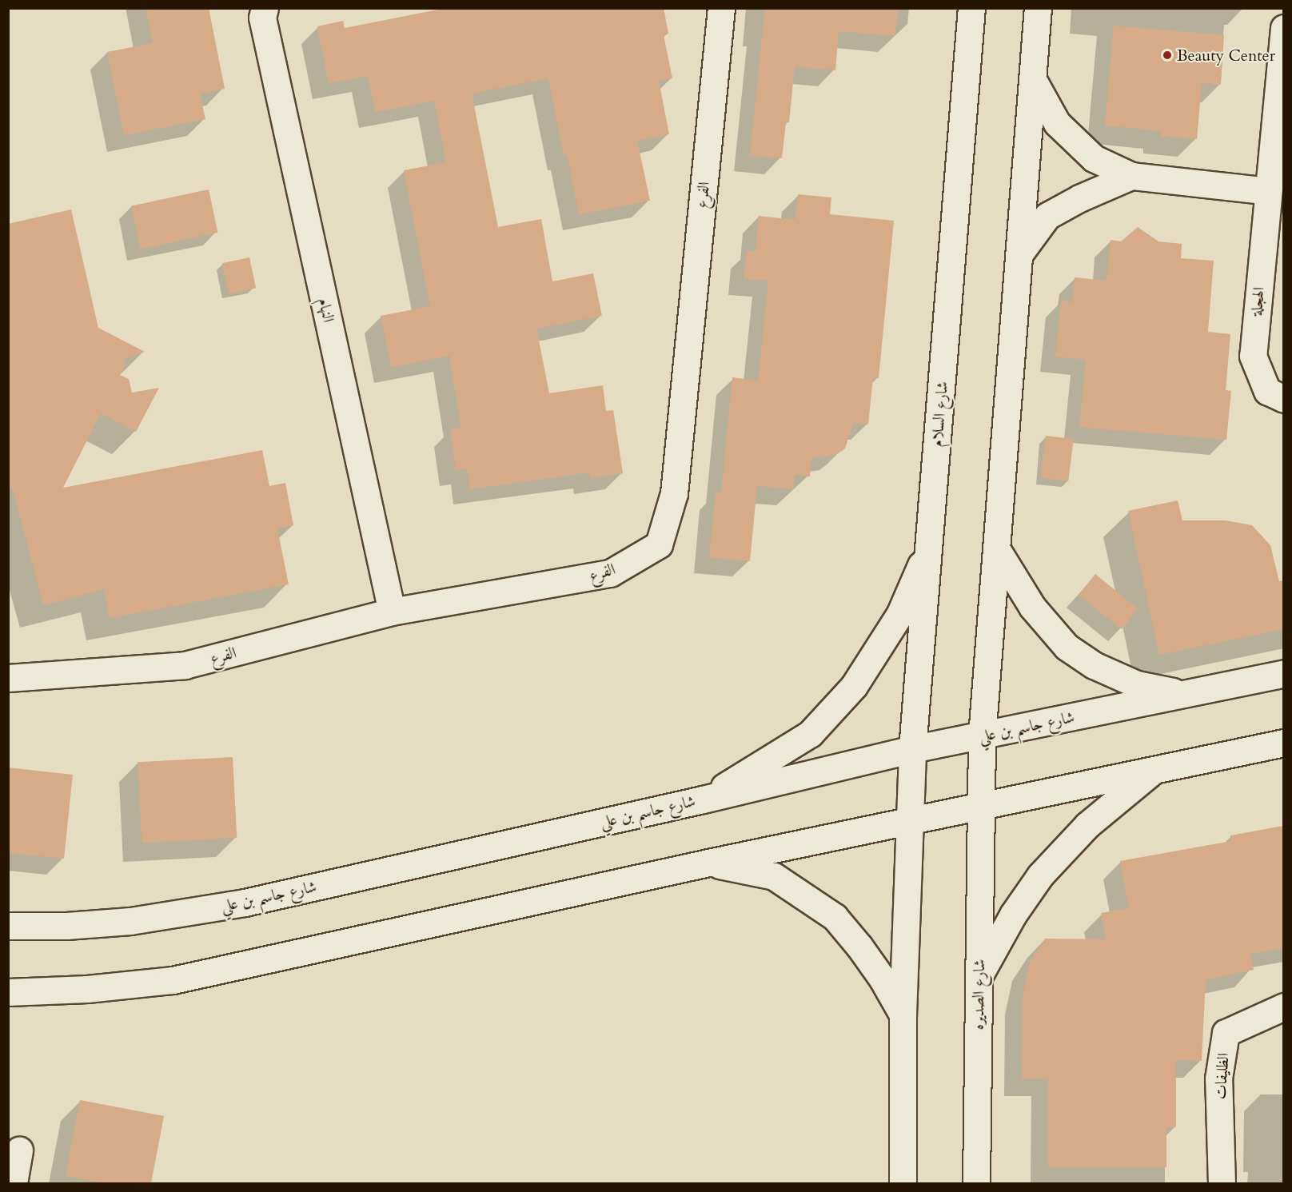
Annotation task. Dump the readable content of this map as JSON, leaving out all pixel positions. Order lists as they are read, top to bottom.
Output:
{
  "streets": {
    "street": [
      "الفرع",
      "الهجلة",
      "النهام",
      "شارع السلام",
      "شارع جاسم بن علي",
      "شارع الصديره",
      "الظليفات"
    ]
  },
  "crossings": [
    ["الفرع", "النهام"],
    ["شارع السلام", "شارع جاسم بن علي"]
  ],
  "places": ["Beauty Center"]
}
